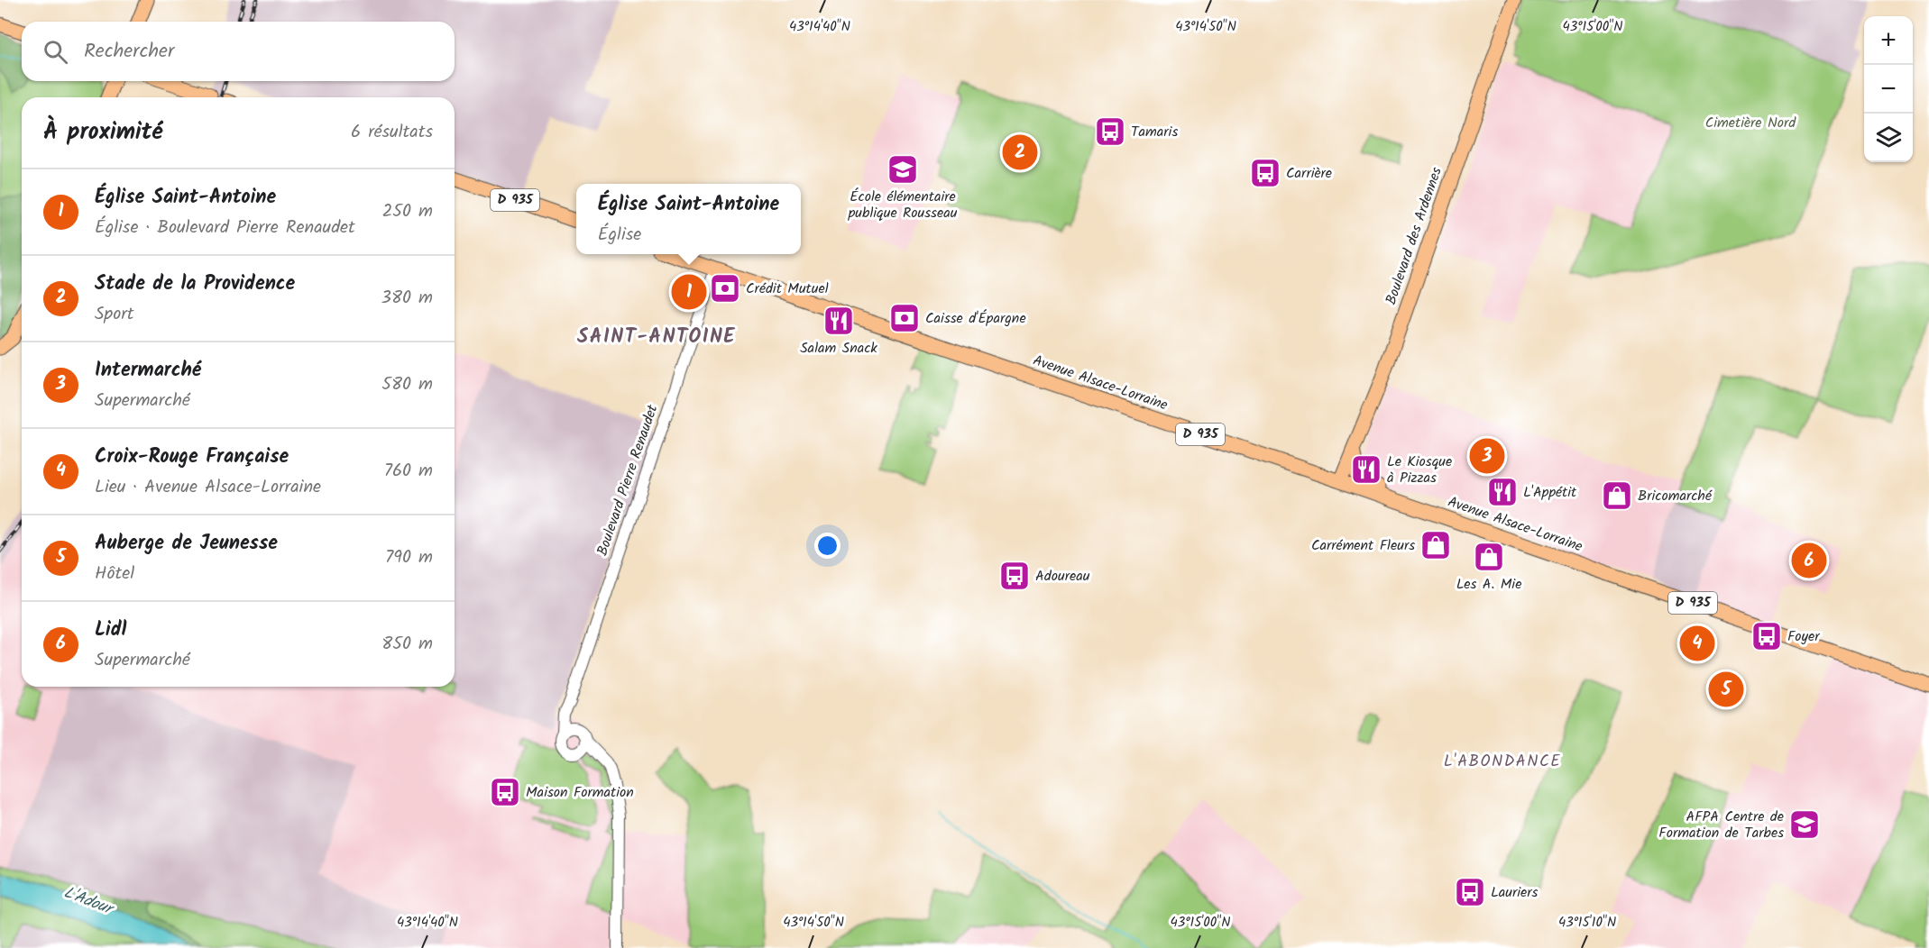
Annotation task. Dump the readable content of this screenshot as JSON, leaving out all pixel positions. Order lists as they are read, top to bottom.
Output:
{
  "streets": {
    "main road": ["D 935", "Boulevard des Ardennes", "Avenue Alsace-Lorraine"],
    "street": ["Boulevard Pierre Renaudet"]
  },
  "crossings": [
    ["Boulevard des Ardennes", "Avenue Alsace-Lorraine"],
    ["Avenue Alsace-Lorraine", "Boulevard Pierre Renaudet"]
  ],
  "districts": ["SAINT-ANTOINE", "L'ABONDANCE"],
  "water": ["L'Adour"],
  "parks": ["Cimetière Nord"],
  "places": {
    "bus stop": [
      "Tamaris",
      "Carrière",
      "Adoureau",
      "Foyer",
      "Maison Formation",
      "Lauriers"
    ],
    "school or university": ["École élémentaire publique Rousseau", "AFPA Centre de Formation de Tarbes"],
    "bank": ["Crédit Mutuel", "Caisse d'Épargne"],
    "restaurant": ["Salam Snack", "Le Kiosque à Pizzas", "L'Appétit"],
    "shop": ["Bricomarché", "Carrément Fleurs", "Les A. Mie"]
  },
  "page": {
    "map_buttons": ["+", "−"],
    "search": "Rechercher",
    "heading": ["À proximité", "6 résultats"],
    "pins": [
      "2",
      "1",
      "3",
      "6",
      "4",
      "5"
    ],
    "list": [
      {
        "mark": "1",
        "name": "Église Saint-Antoine",
        "note": "Église · Boulevard Pierre Renaudet",
        "value": "250 m"
      },
      {
        "mark": "2",
        "name": "Stade de la Providence",
        "note": "Sport",
        "value": "380 m"
      },
      {
        "mark": "3",
        "name": "Intermarché",
        "note": "Supermarché",
        "value": "580 m"
      },
      {
        "mark": "4",
        "name": "Croix-Rouge Française",
        "note": "Lieu · Avenue Alsace-Lorraine",
        "value": "760 m"
      },
      {
        "mark": "5",
        "name": "Auberge de Jeunesse",
        "note": "Hôtel",
        "value": "790 m"
      },
      {
        "mark": "6",
        "name": "Lidl",
        "note": "Supermarché",
        "value": "850 m"
      }
    ],
    "popup": ["Église Saint-Antoine", "Église"]
  },
  "coordinates": [
    "43°14'40\"N",
    "43°14'50\"N",
    "43°15'00\"N",
    "43°15'10\"N"
  ]
}
